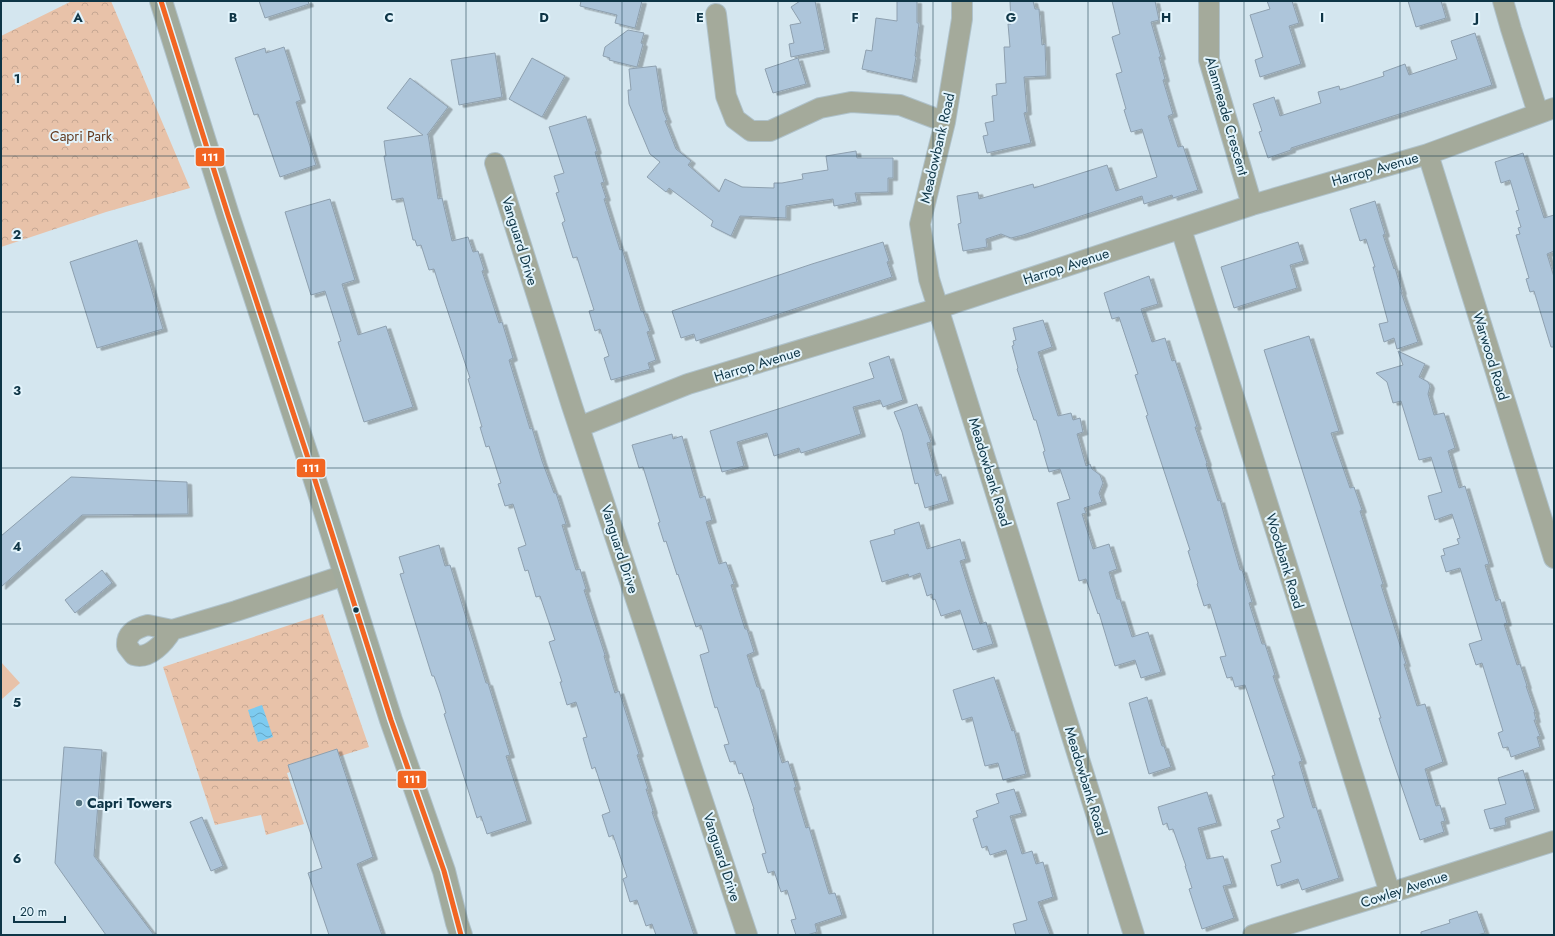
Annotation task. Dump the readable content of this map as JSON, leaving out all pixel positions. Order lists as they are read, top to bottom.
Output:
{
  "streets": {
    "street": [
      "Alanmeade Crescent",
      "Meadowbank Road",
      "Harrop Avenue",
      "Vanguard Drive",
      "Warwood Road",
      "Woodbank Road",
      "Cowley Avenue"
    ]
  },
  "crossings": [
    ["Alanmeade Crescent", "Harrop Avenue"],
    ["Meadowbank Road", "Harrop Avenue"],
    ["Harrop Avenue", "Vanguard Drive"],
    ["Harrop Avenue", "Warwood Road"],
    ["Harrop Avenue", "Woodbank Road"],
    ["Woodbank Road", "Cowley Avenue"]
  ],
  "parks": ["Capri Park"],
  "places": ["Capri Towers"],
  "lines": ["transit line 111"],
  "scale_bar": "20 m",
  "grid": {
    "columns": [
      "A",
      "B",
      "C",
      "D",
      "E",
      "F",
      "G",
      "H",
      "I",
      "J"
    ],
    "rows": [
      "1",
      "2",
      "3",
      "4",
      "5",
      "6"
    ]
  }
}
